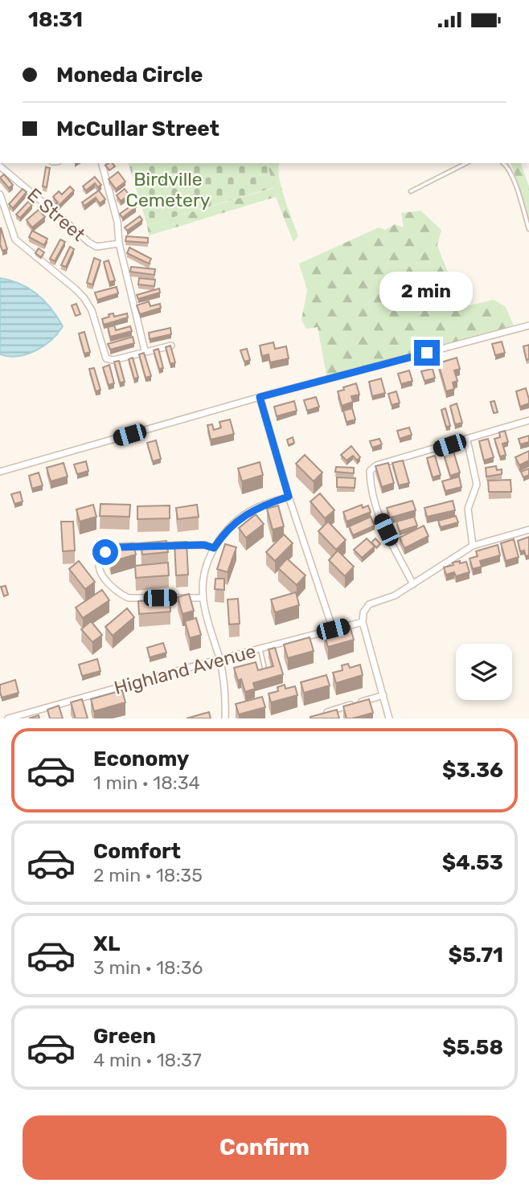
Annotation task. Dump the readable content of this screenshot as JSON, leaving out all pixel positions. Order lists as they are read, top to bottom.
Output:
{
  "streets": {
    "street": ["E Street", "Highland Avenue"]
  },
  "parks": ["Birdville Cemetery"],
  "page": {
    "status": "18:31",
    "banner": ["Moneda Circle", "McCullar Street"],
    "bubble": "2 min",
    "list": [
      {
        "name": "Economy",
        "note": "1 min · 18:34",
        "value": "$3.36"
      },
      {
        "name": "Comfort",
        "note": "2 min · 18:35",
        "value": "$4.53"
      },
      {
        "name": "XL",
        "note": "3 min · 18:36",
        "value": "$5.71"
      },
      {
        "name": "Green",
        "note": "4 min · 18:37",
        "value": "$5.58"
      }
    ],
    "buttons": "Confirm"
  }
}
